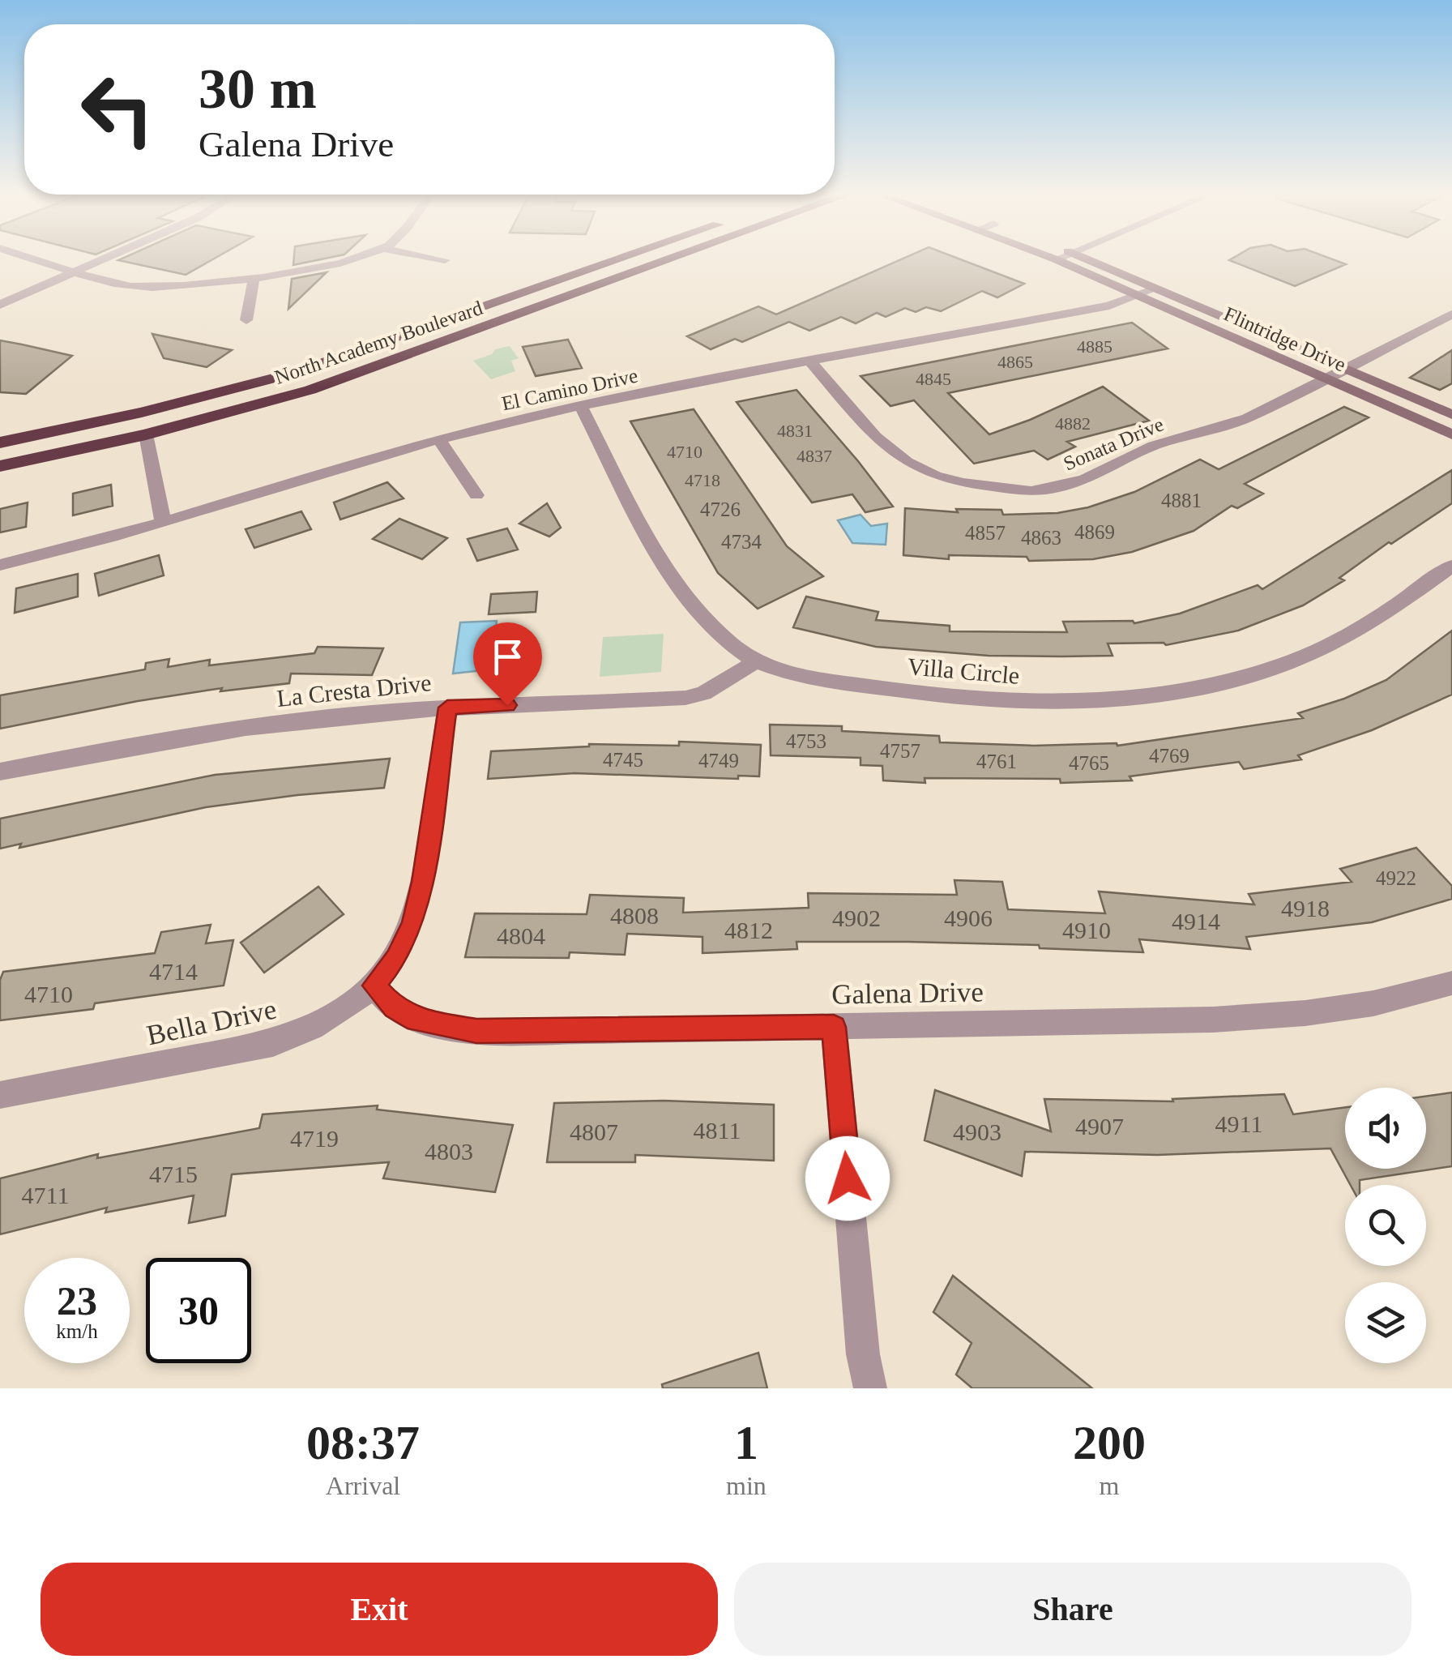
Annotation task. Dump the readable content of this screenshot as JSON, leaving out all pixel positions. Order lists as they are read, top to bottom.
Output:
{
  "streets": {
    "highway": ["North Academy Boulevard"],
    "street": [
      "Flintridge Drive",
      "El Camino Drive",
      "Sonata Drive",
      "Villa Circle",
      "La Cresta Drive",
      "Galena Drive",
      "Bella Drive"
    ]
  },
  "crossings": [
    ["Flintridge Drive", "El Camino Drive"],
    ["Flintridge Drive", "Sonata Drive"],
    ["El Camino Drive", "Sonata Drive"],
    ["El Camino Drive", "Villa Circle"],
    ["Villa Circle", "La Cresta Drive"],
    ["La Cresta Drive", "Bella Drive"],
    ["Galena Drive", "Bella Drive"]
  ],
  "house_numbers": [
    "4885",
    "4865",
    "4845",
    "4882",
    "4831",
    "4710",
    "4837",
    "4718",
    "4881",
    "4726",
    "4869",
    "4857",
    "4863",
    "4734",
    "4753",
    "4757",
    "4769",
    "4745",
    "4749",
    "4761",
    "4765",
    "4922",
    "4918",
    "4808",
    "4902",
    "4906",
    "4914",
    "4812",
    "4910",
    "4804",
    "4714",
    "4710",
    "4911",
    "4907",
    "4811",
    "4807",
    "4903",
    "4719",
    "4803",
    "4715",
    "4711"
  ],
  "page": {
    "turn": ["30 m", "Galena Drive"],
    "speed": "23 km/h",
    "limit": "30",
    "eta": [
      "08:37",
      "Arrival",
      "1",
      "min",
      "200",
      "m"
    ],
    "buttons": ["Exit", "Share"]
  }
}
